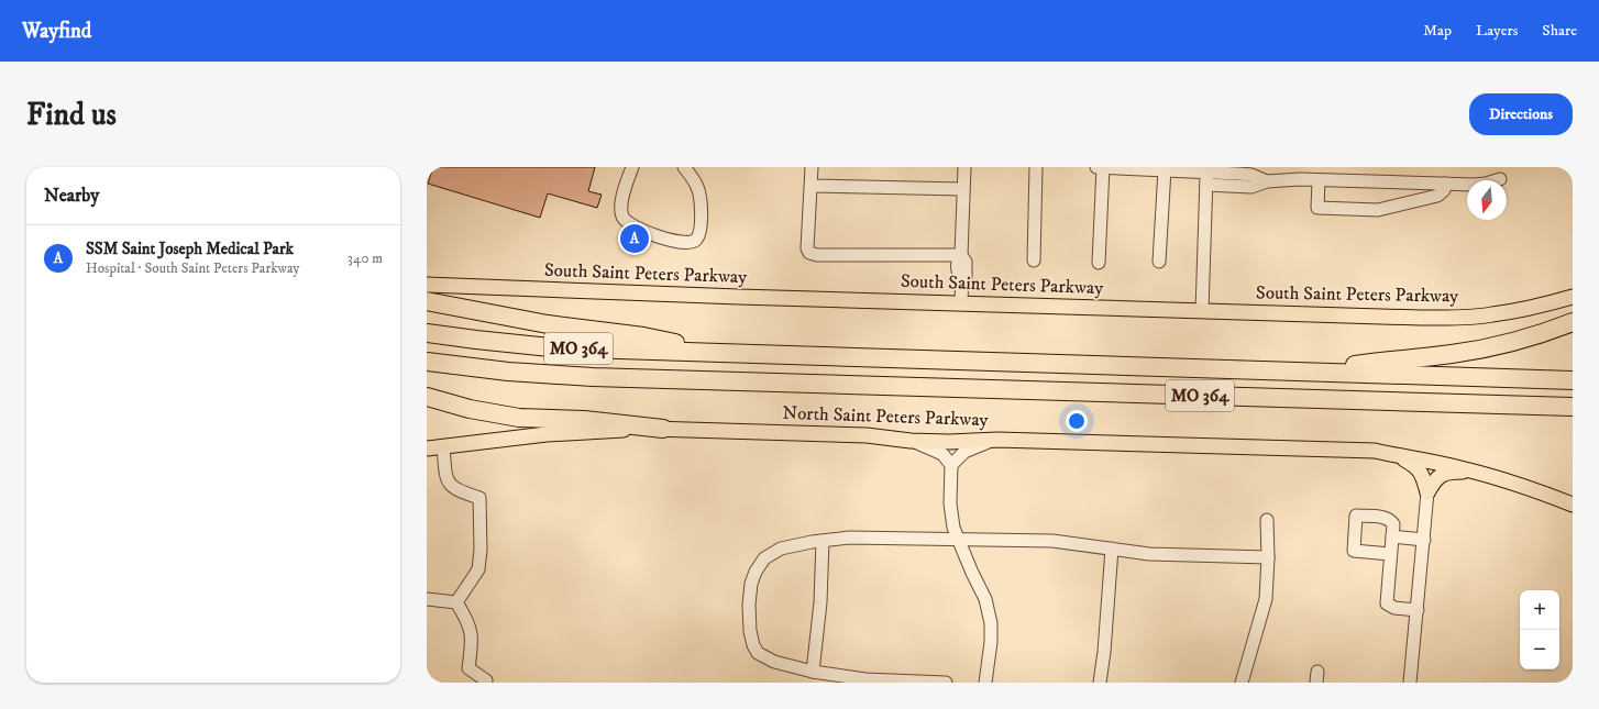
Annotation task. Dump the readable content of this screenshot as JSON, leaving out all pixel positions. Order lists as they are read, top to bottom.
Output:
{
  "streets": {
    "highway": ["MO 364"],
    "main road": ["South Saint Peters Parkway", "North Saint Peters Parkway"]
  },
  "north": "bottom",
  "page": {
    "header": "Wayfind",
    "nav": ["Map", "Layers", "Share"],
    "buttons": "Directions",
    "title": "Find us",
    "heading": "Nearby",
    "pins": "A",
    "list": [
      {
        "mark": "A",
        "name": "SSM Saint Joseph Medical Park",
        "note": "Hospital · South Saint Peters Parkway",
        "value": "340 m"
      }
    ],
    "map_buttons": ["+", "−"]
  }
}
